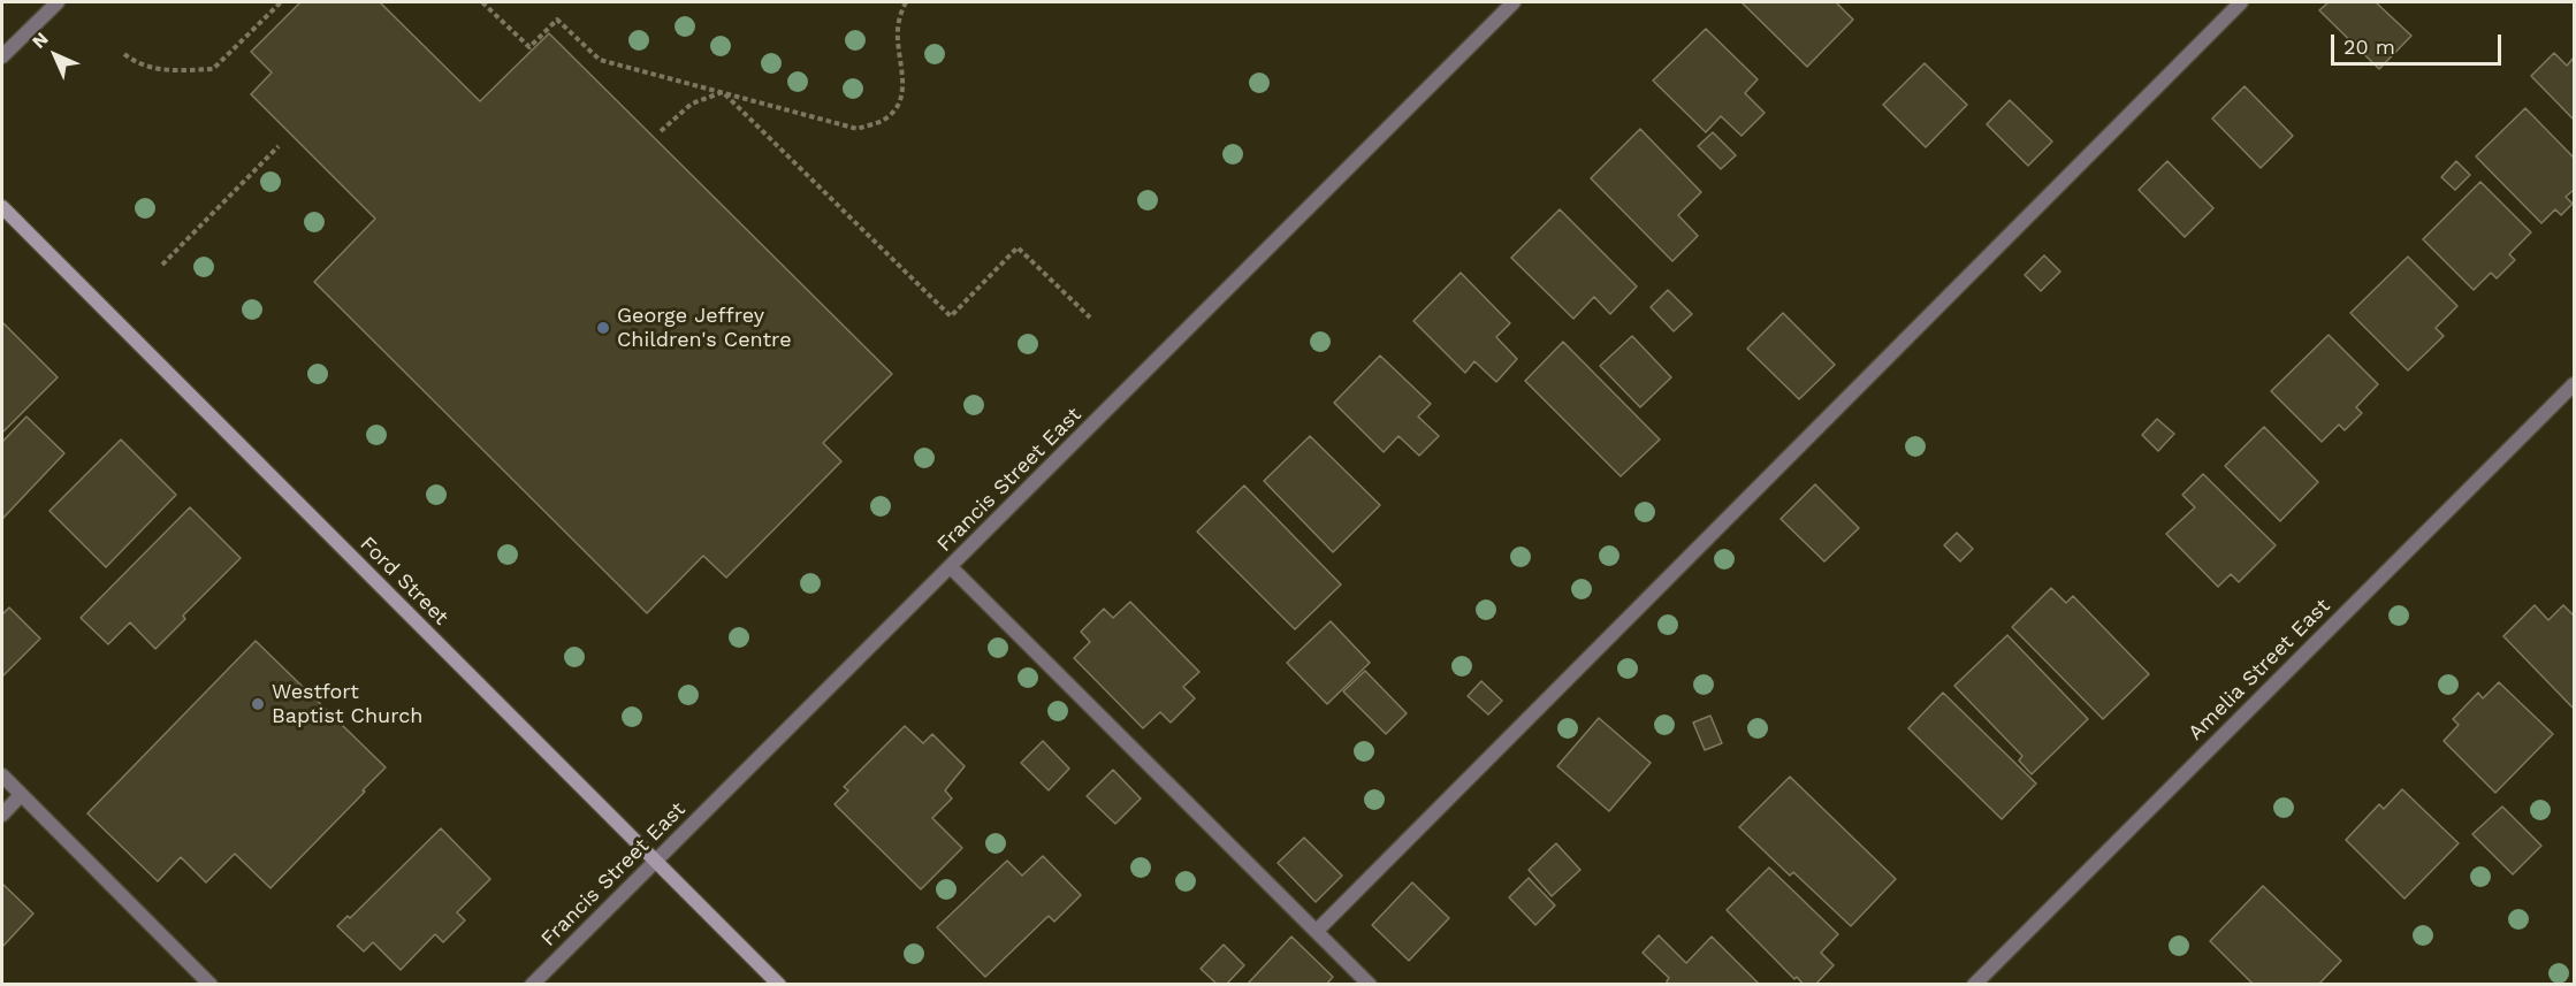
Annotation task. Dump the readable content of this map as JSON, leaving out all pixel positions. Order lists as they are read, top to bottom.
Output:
{
  "streets": {
    "main road": ["Ford Street"],
    "street": ["Francis Street East", "Amelia Street East"]
  },
  "crossings": [
    ["Francis Street East", "Ford Street"]
  ],
  "places": ["George Jeffrey Children's Centre", "Westfort Baptist Church"],
  "scale_bar": "20 m",
  "north": "top left"
}
